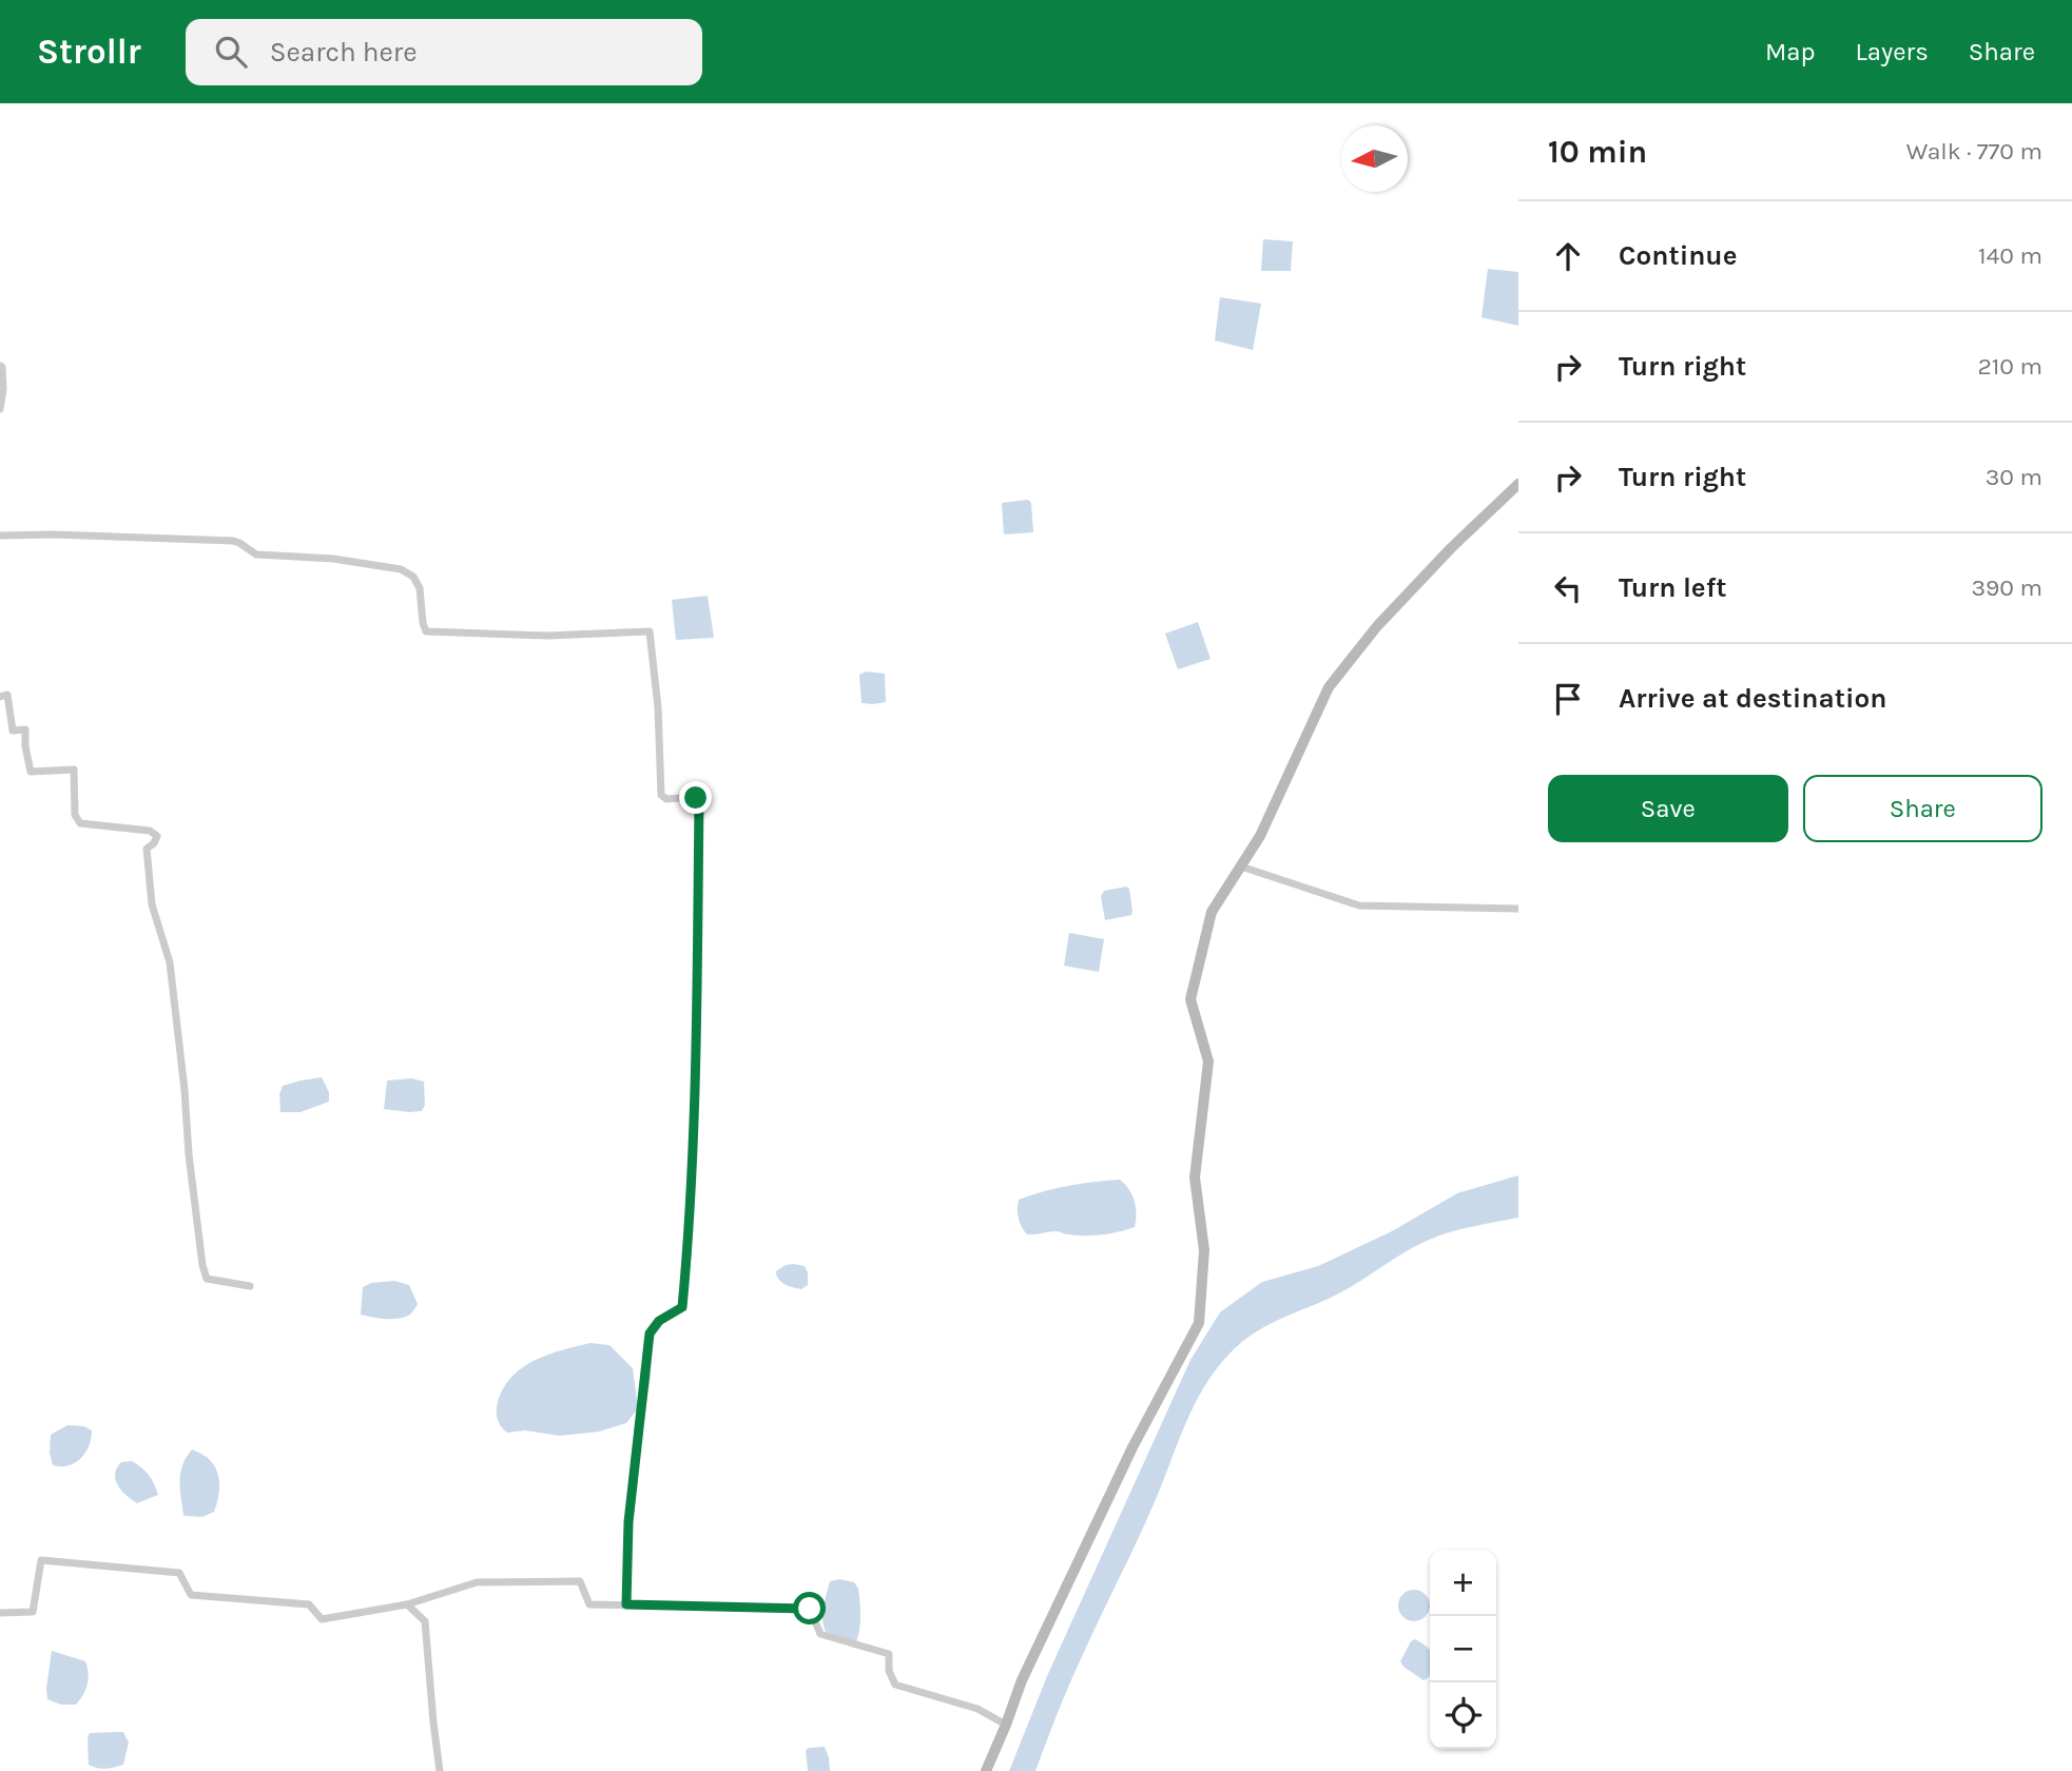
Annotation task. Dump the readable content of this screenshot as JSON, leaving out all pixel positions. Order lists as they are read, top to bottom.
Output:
{
  "north": "left",
  "page": {
    "header": "Strollr",
    "search": "Search here",
    "nav": ["Map", "Layers", "Share"],
    "heading": ["10 min", "Walk · 770 m"],
    "list": [
      ["Continue", "140 m"],
      ["Turn right", "210 m"],
      ["Turn right", "30 m"],
      ["Turn left", "390 m"],
      "Arrive at destination"
    ],
    "buttons": ["Save", "Share"],
    "map_buttons": ["+", "−"]
  }
}
